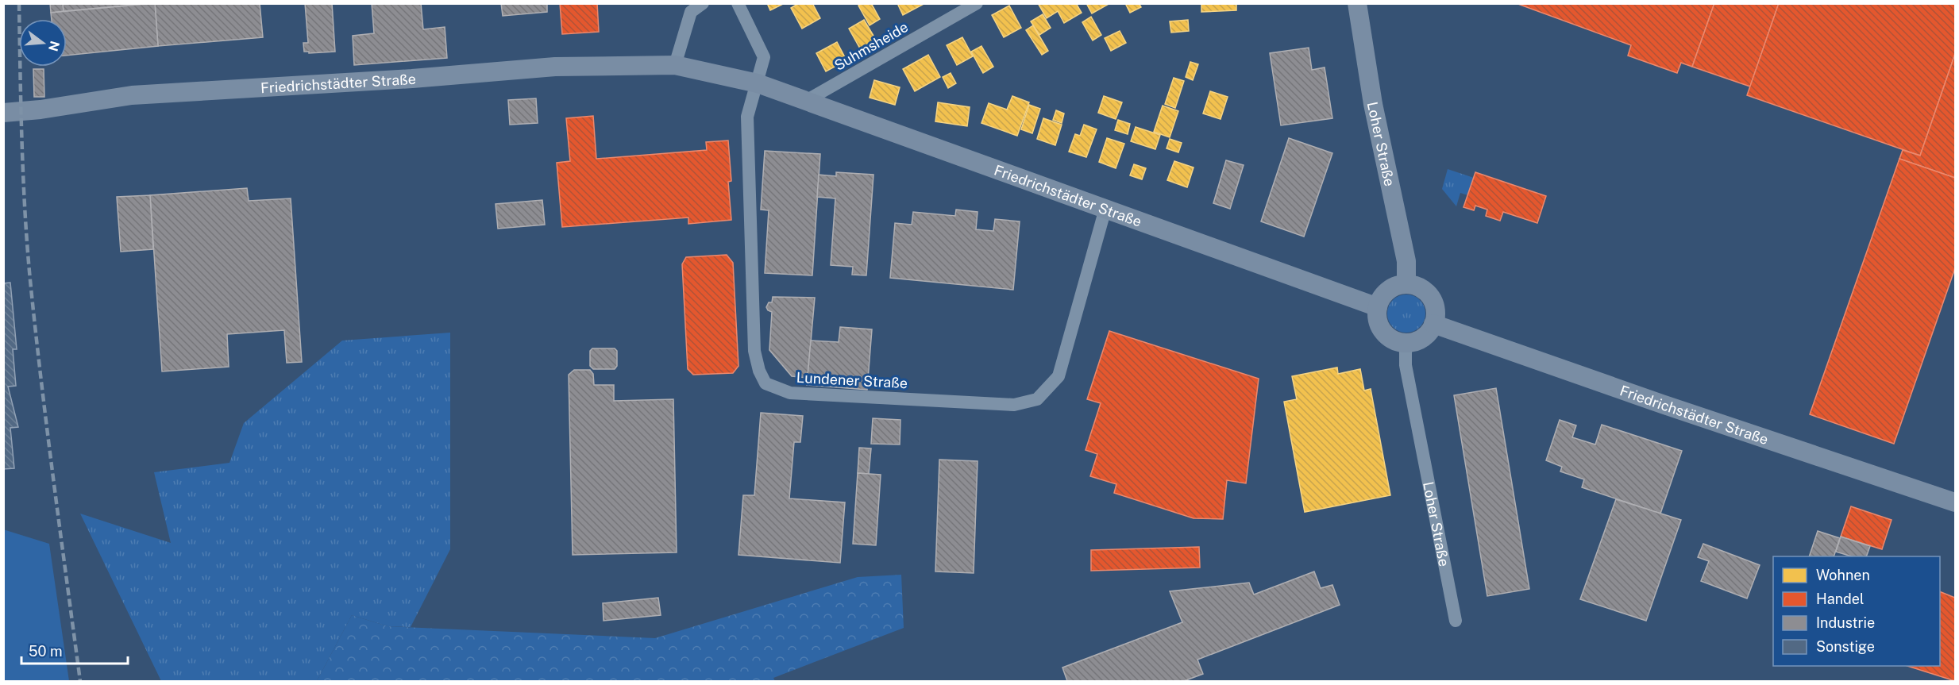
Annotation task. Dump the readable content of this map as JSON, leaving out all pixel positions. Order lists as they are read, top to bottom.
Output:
{
  "streets": {
    "street": [
      "Suhmsheide",
      "Friedrichstädter Straße",
      "Loher Straße",
      "Lundener Straße"
    ]
  },
  "crossings": [
    ["Suhmsheide", "Friedrichstädter Straße"],
    ["Friedrichstädter Straße", "Loher Straße"],
    ["Friedrichstädter Straße", "Lundener Straße"]
  ],
  "legend": [
    "Wohnen",
    "Handel",
    "Industrie",
    "Sonstige"
  ],
  "scale_bar": "50 m",
  "north": "right"
}
